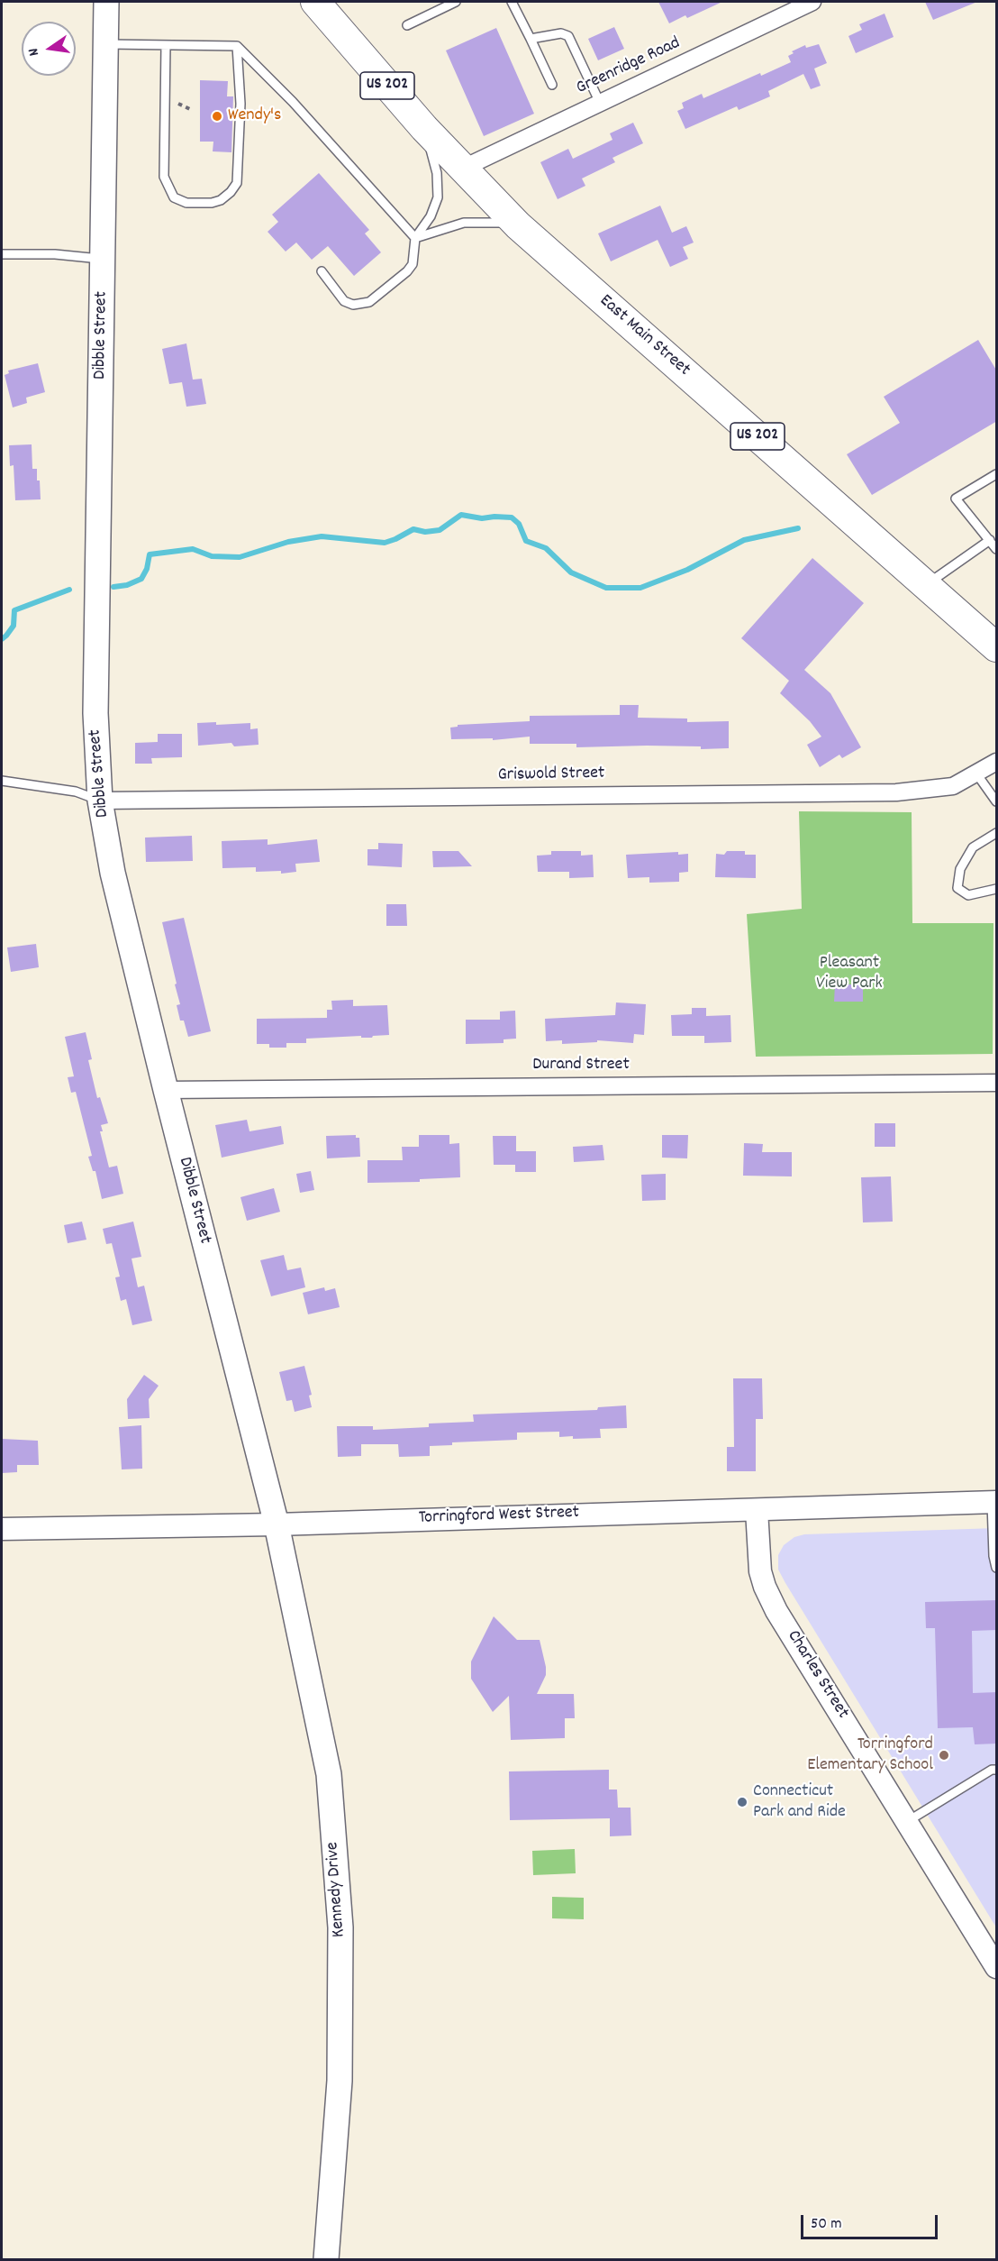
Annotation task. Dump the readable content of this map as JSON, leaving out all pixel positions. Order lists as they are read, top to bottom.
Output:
{
  "streets": {
    "highway": ["US 202", "East Main Street"],
    "main road": ["Dibble Street", "Kennedy Drive"],
    "street": [
      "Greenridge Road",
      "Griswold Street",
      "Durand Street",
      "Torringford West Street",
      "Charles Street"
    ]
  },
  "crossings": [
    ["Greenridge Road", "East Main Street"],
    ["Dibble Street", "Griswold Street"],
    ["Dibble Street", "Durand Street"],
    ["Dibble Street", "Torringford West Street"],
    ["Dibble Street", "Kennedy Drive"],
    ["Torringford West Street", "Charles Street"],
    ["Torringford West Street", "Kennedy Drive"]
  ],
  "parks": ["Pleasant View Park"],
  "places": ["Wendy's", "Torringford Elementary School", "Connecticut Park and Ride"],
  "scale_bar": "50 m",
  "north": "left"
}
